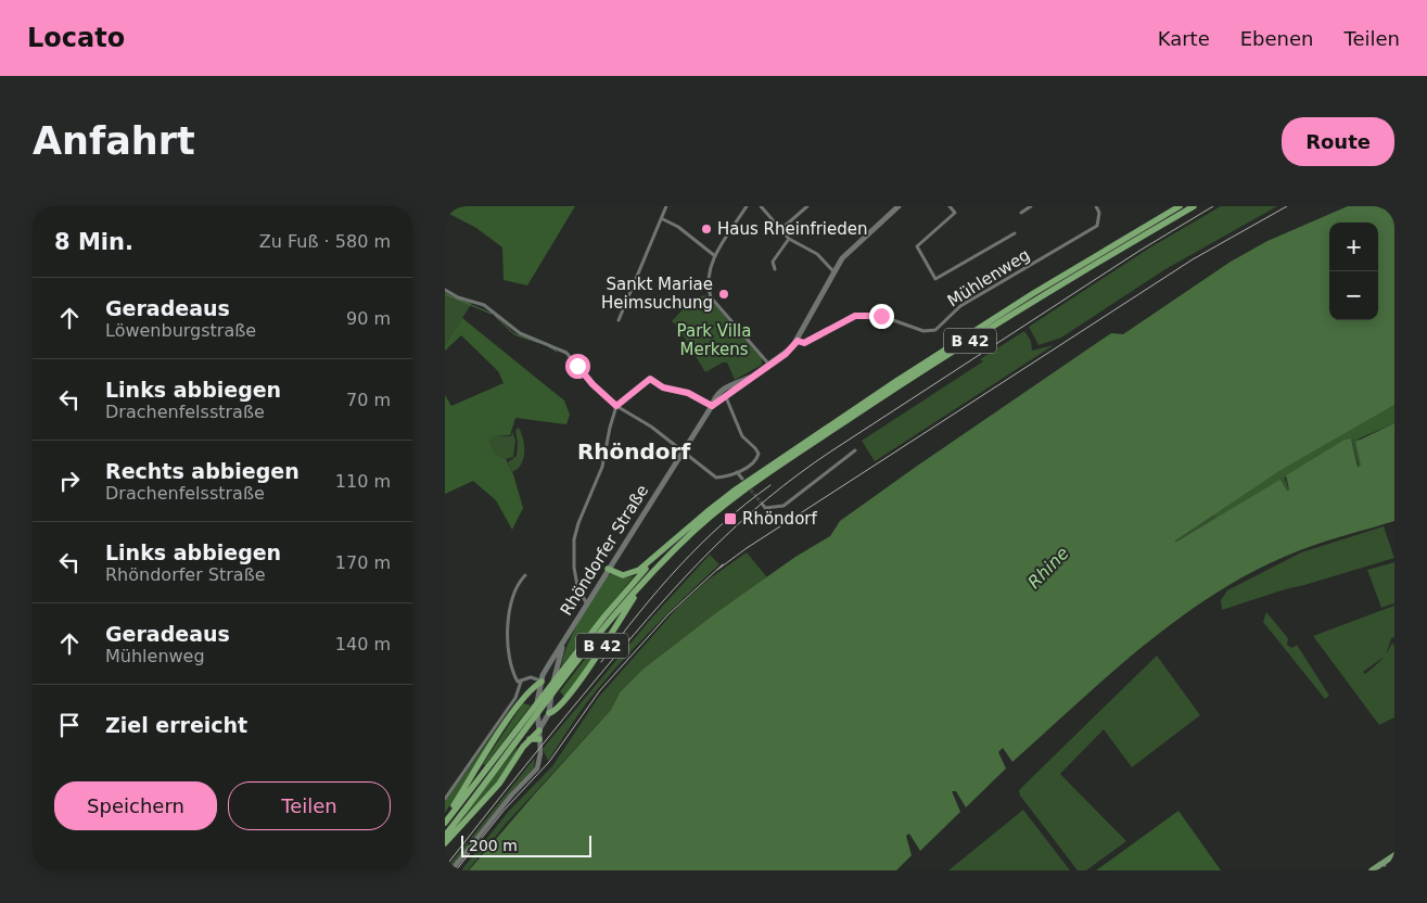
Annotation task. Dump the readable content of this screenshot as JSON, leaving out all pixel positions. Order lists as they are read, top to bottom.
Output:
{
  "streets": {
    "highway": ["B 42"],
    "main road": ["Rhöndorfer Straße"],
    "street": ["Mühlenweg"]
  },
  "crossings": [
    ["B 42", "Rhöndorfer Straße"]
  ],
  "districts": ["Rhöndorf"],
  "water": ["Rhine"],
  "parks": ["Park Villa Merkens"],
  "places": {
    "other": ["Haus Rheinfrieden", "Sankt Mariae Heimsuchung"],
    "transit": ["Rhöndorf"]
  },
  "scale_bar": "200 m",
  "page": {
    "header": "Locato",
    "nav": ["Karte", "Ebenen", "Teilen"],
    "buttons": [
      "Route",
      ["Speichern", "Teilen"]
    ],
    "title": "Anfahrt",
    "heading": ["8 Min.", "Zu Fuß · 580 m"],
    "map_buttons": ["+", "−"],
    "list": [
      ["Geradeaus", "Löwenburgstraße", "90 m"],
      ["Links abbiegen", "Drachenfelsstraße", "70 m"],
      ["Rechts abbiegen", "Drachenfelsstraße", "110 m"],
      ["Links abbiegen", "Rhöndorfer Straße", "170 m"],
      ["Geradeaus", "Mühlenweg", "140 m"],
      "Ziel erreicht"
    ],
    "scale": "200 m"
  }
}
